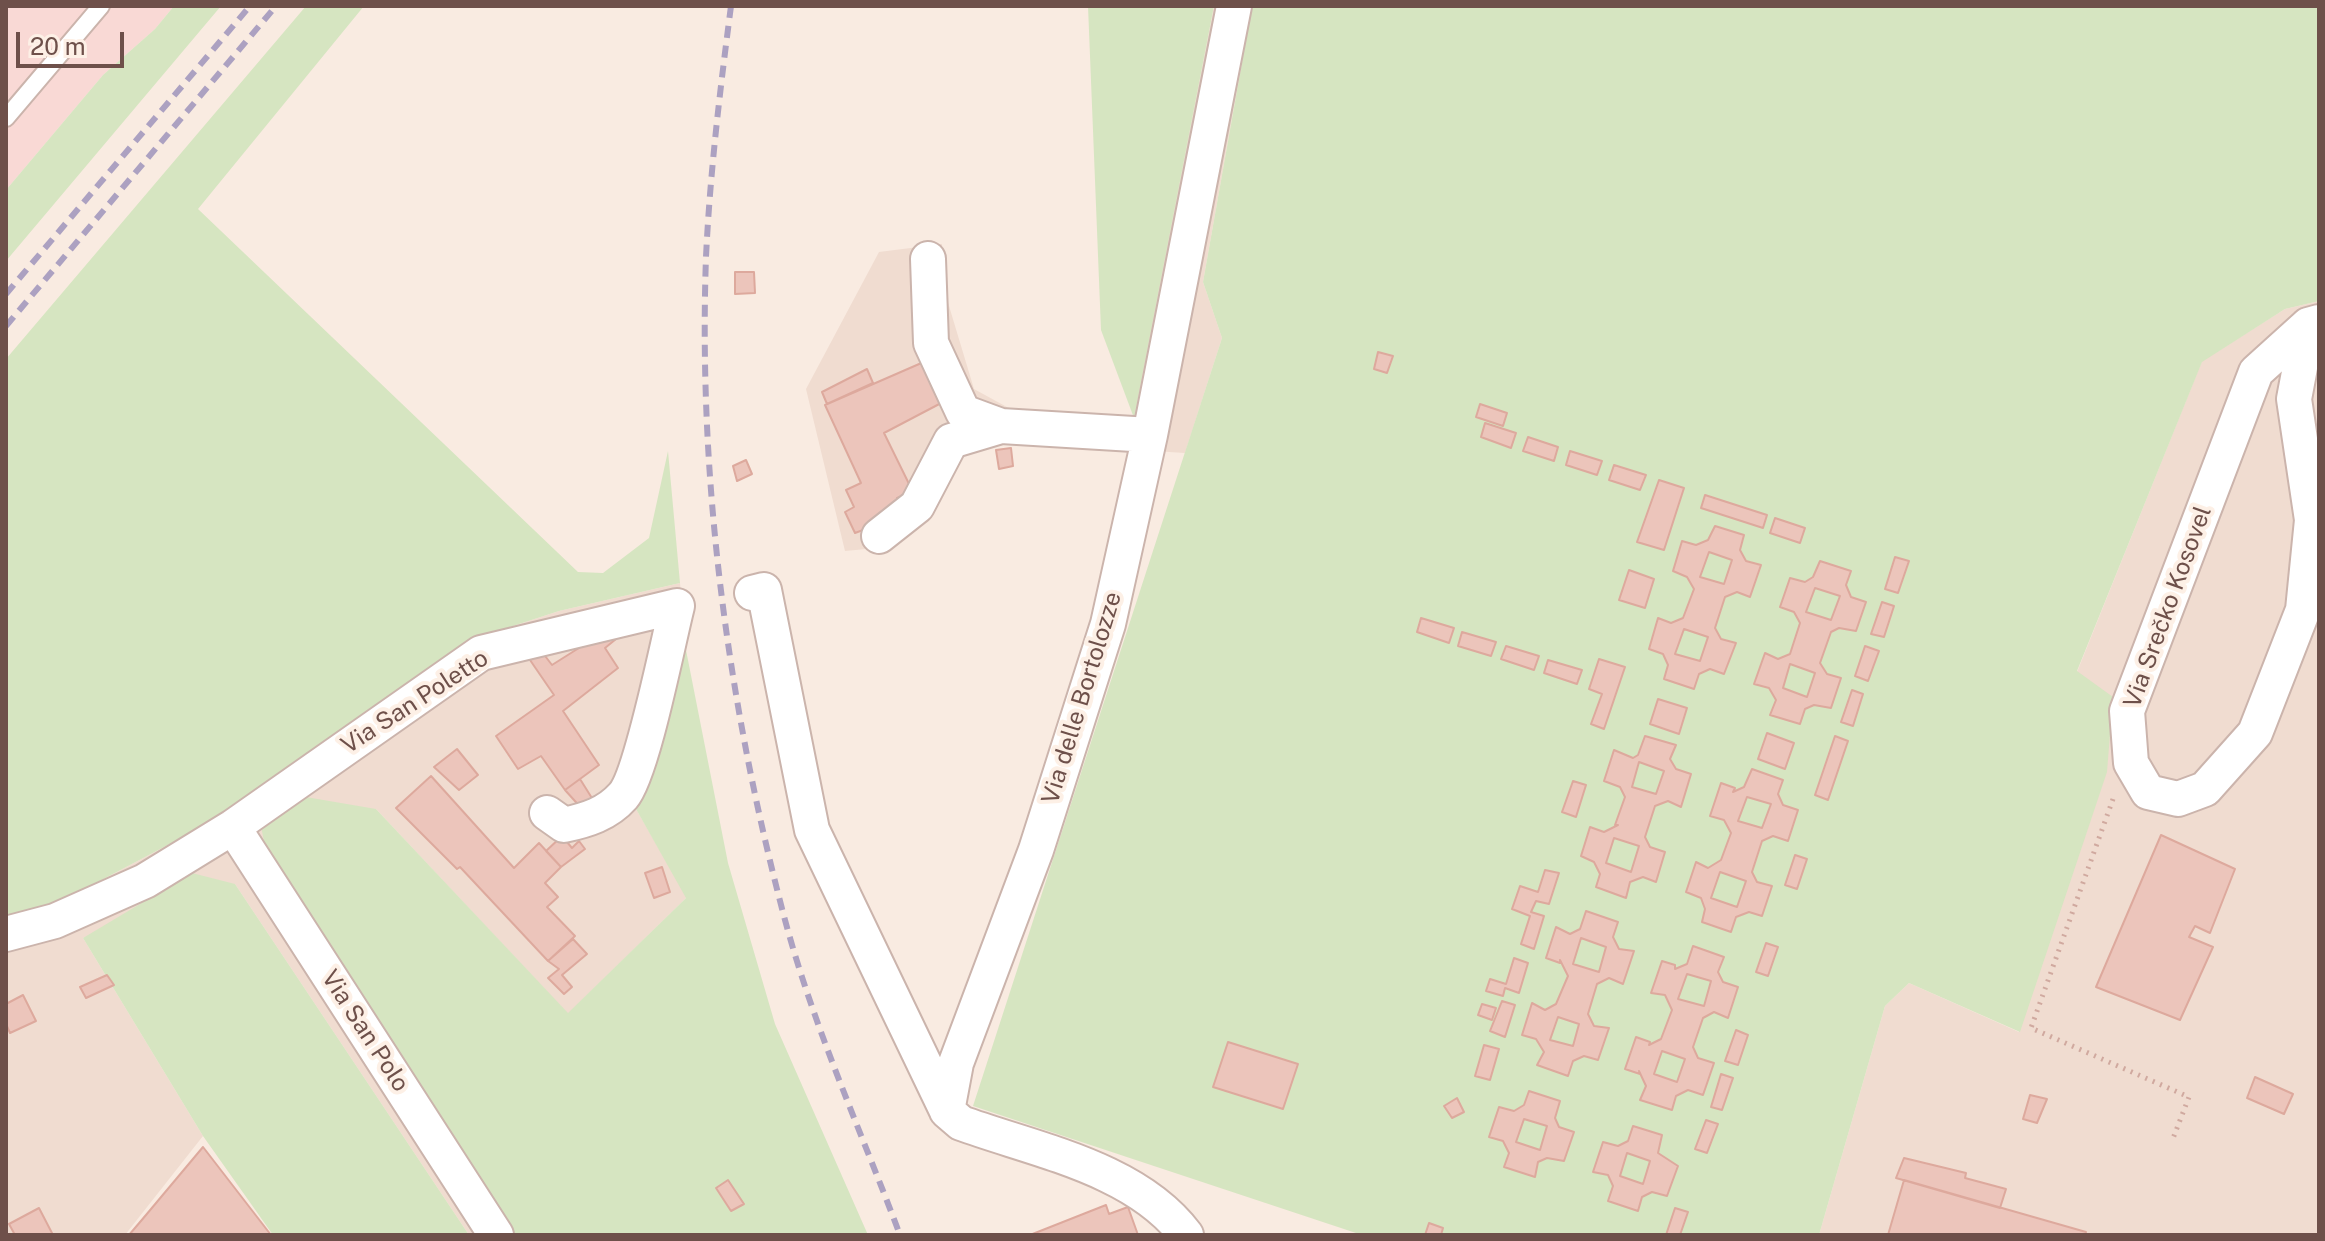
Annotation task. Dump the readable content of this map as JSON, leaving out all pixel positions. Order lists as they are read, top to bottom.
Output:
{
  "streets": {
    "street": [
      "Via Srečko Kosovel",
      "Via delle Bortolozze",
      "Via San Poletto",
      "Via San Polo"
    ]
  },
  "crossings": [
    ["Via San Poletto", "Via San Polo"]
  ],
  "scale_bar": "20 m"
}
